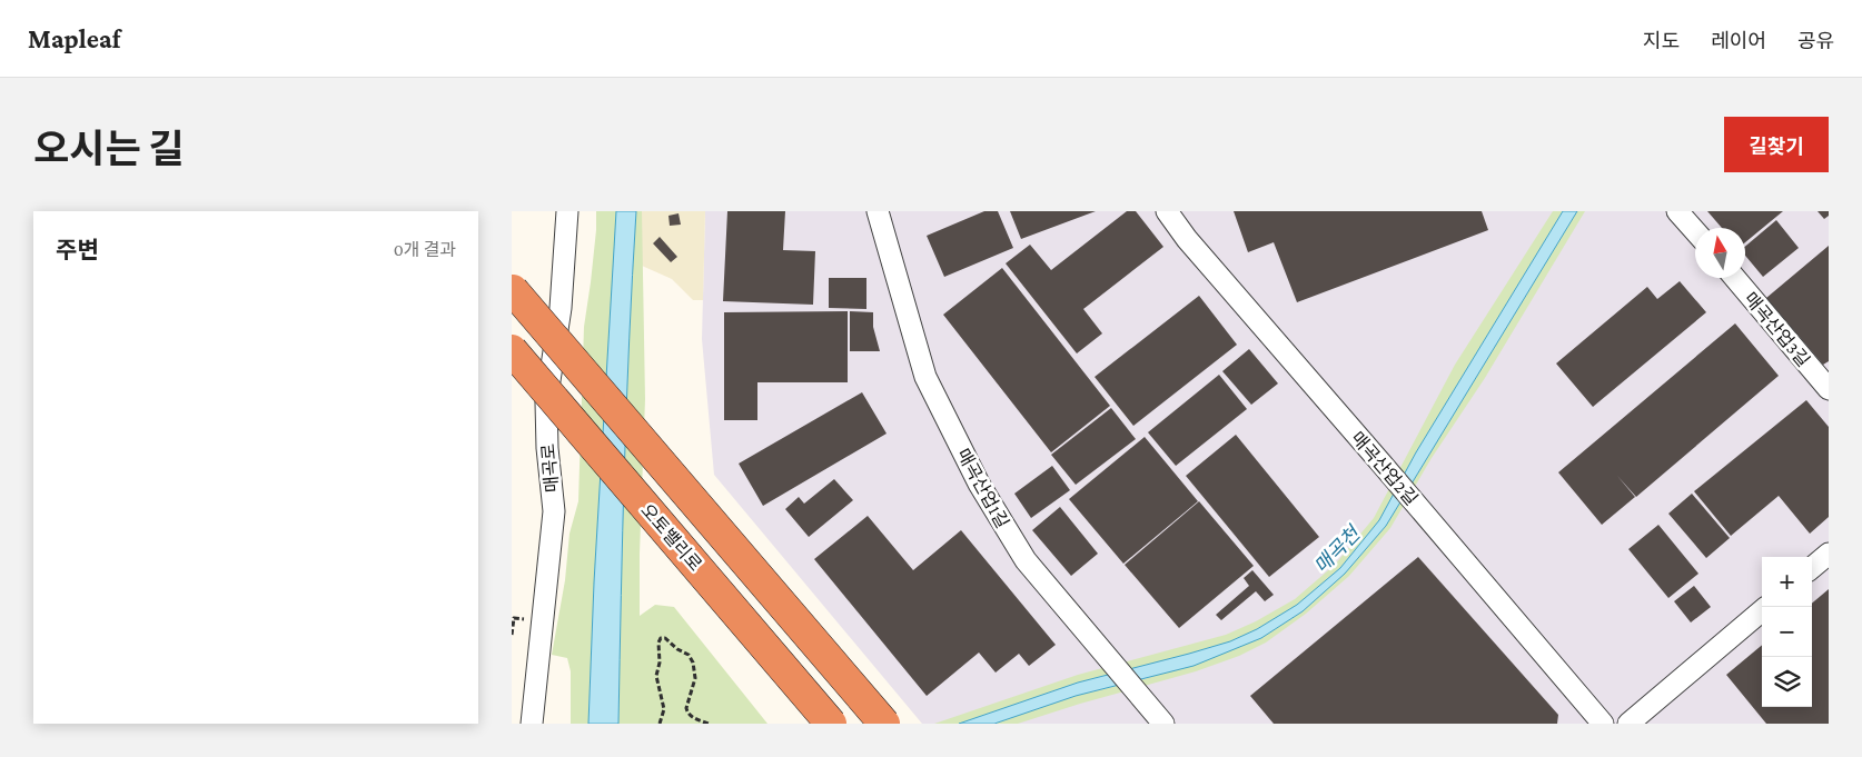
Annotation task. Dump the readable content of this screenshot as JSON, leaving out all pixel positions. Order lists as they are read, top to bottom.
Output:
{
  "streets": {
    "highway": ["오토밸리로"],
    "street": [
      "매곡산업3길",
      "매곡로",
      "매곡산업2길",
      "매곡산업1길"
    ]
  },
  "water": ["매곡천"],
  "north": "top",
  "page": {
    "header": "Mapleaf",
    "nav": ["지도", "레이어", "공유"],
    "title": "오시는 길",
    "buttons": "길찾기",
    "heading": ["주변", "0개 결과"],
    "map_buttons": ["+", "−"]
  }
}
